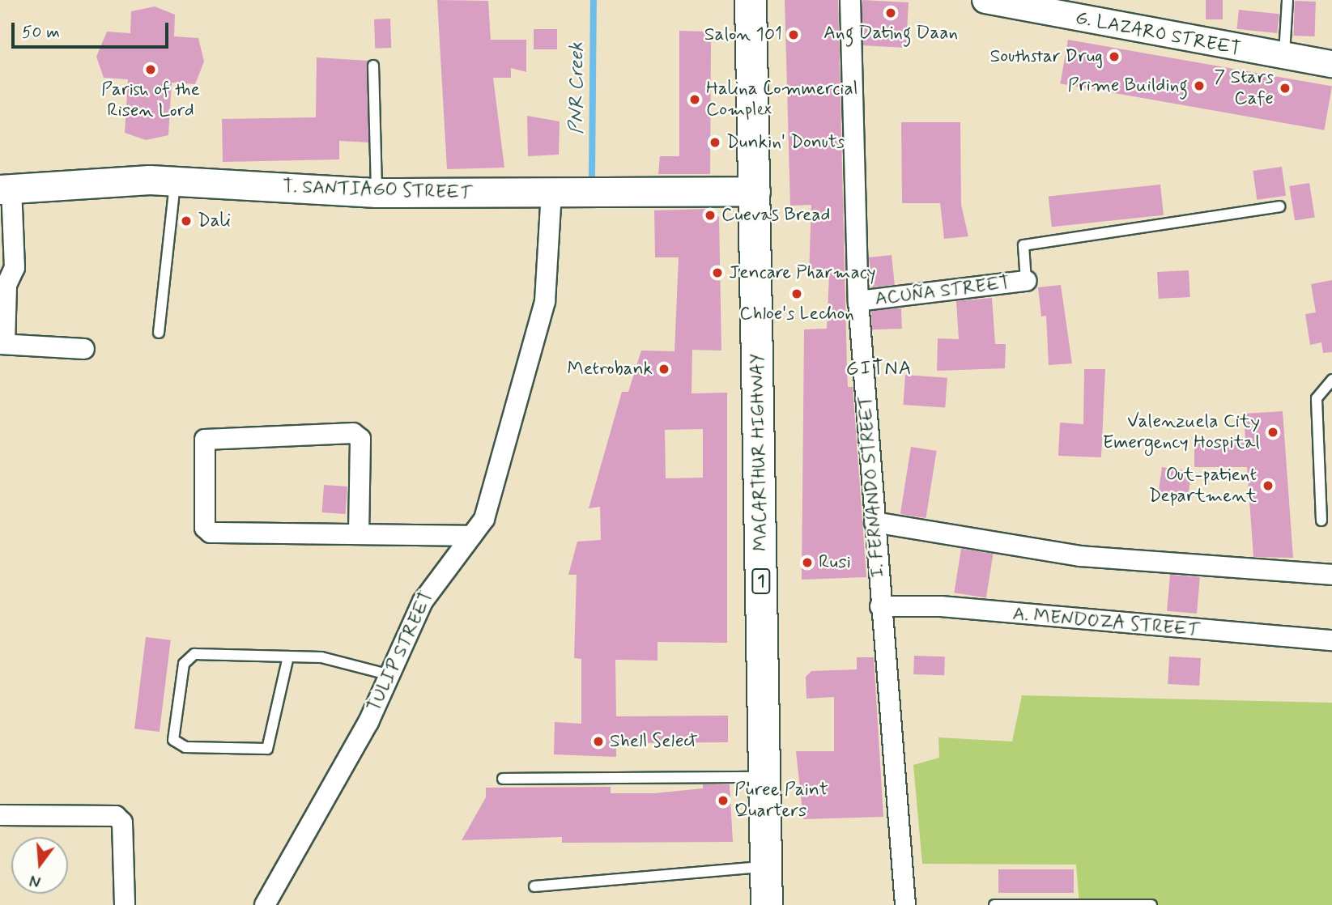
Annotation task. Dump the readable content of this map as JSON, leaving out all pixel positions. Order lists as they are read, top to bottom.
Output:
{
  "streets": {
    "highway": ["MACARTHUR HIGHWAY", "1"],
    "main road": ["T. SANTIAGO STREET"],
    "street": [
      "G. LAZARO STREET",
      "ACUÑA STREET",
      "I. FERNANDO STREET",
      "A. MENDOZA STREET",
      "TULIP STREET"
    ]
  },
  "crossings": [
    ["T. SANTIAGO STREET", "MACARTHUR HIGHWAY"],
    ["T. SANTIAGO STREET", "TULIP STREET"],
    ["ACUÑA STREET", "I. FERNANDO STREET"],
    ["I. FERNANDO STREET", "A. MENDOZA STREET"]
  ],
  "districts": ["GITNA"],
  "water": ["PNR Creek"],
  "places": [
    "Ang Dating Daan",
    "Salon 101",
    "Southstar Drug",
    "Parish of the Risen Lord",
    "Prime Building",
    "7 Stars Cafe",
    "Halina Commercial Complex",
    "Dunkin' Donuts",
    "Cuevas Bread",
    "Dali",
    "Jencare Pharmacy",
    "Chloe's Lechon",
    "Metrobank",
    "Valenzuela City Emergency Hospital",
    "Out-patient Department",
    "Rusi",
    "Shell Select",
    "Puree Paint Quarters"
  ],
  "scale_bar": "50 m",
  "north": "bottom"
}
